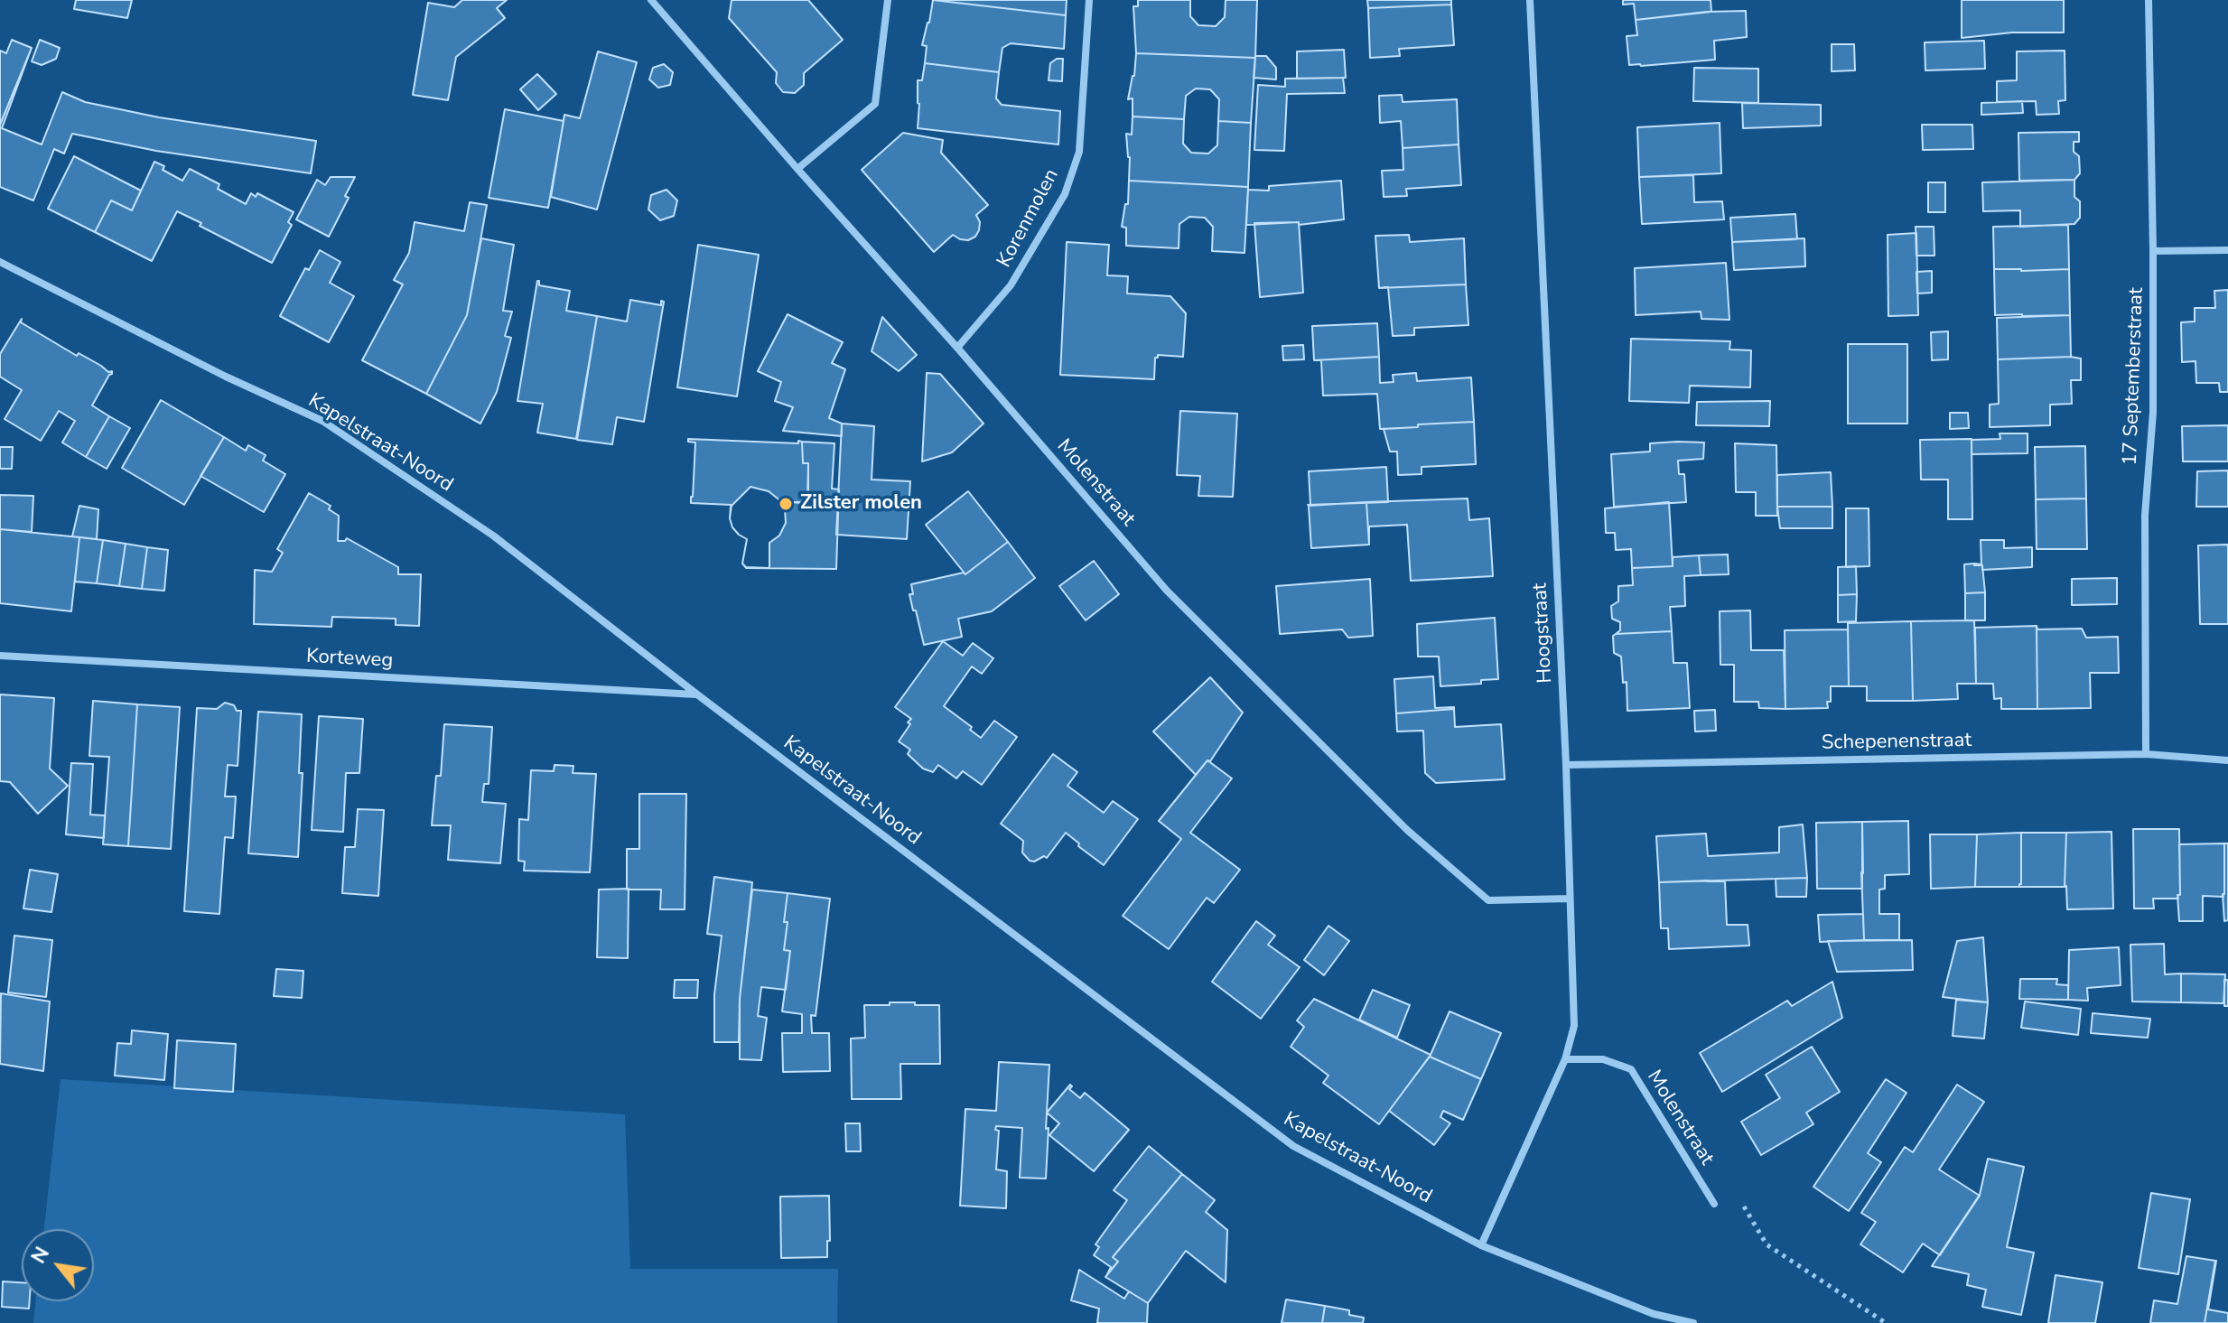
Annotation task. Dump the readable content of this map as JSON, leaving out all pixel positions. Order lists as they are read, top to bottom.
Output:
{
  "streets": {
    "street": [
      "Korenmolen",
      "17 Septemberstraat",
      "Kapelstraat-Noord",
      "Molenstraat",
      "Hoogstraat",
      "Korteweg",
      "Schepenenstraat"
    ]
  },
  "crossings": [
    ["Korenmolen", "Molenstraat"],
    ["17 Septemberstraat", "Schepenenstraat"],
    ["Kapelstraat-Noord", "Hoogstraat"],
    ["Kapelstraat-Noord", "Korteweg"],
    ["Molenstraat", "Hoogstraat"],
    ["Hoogstraat", "Schepenenstraat"]
  ],
  "places": ["Zilster molen"],
  "north": "top left"
}
